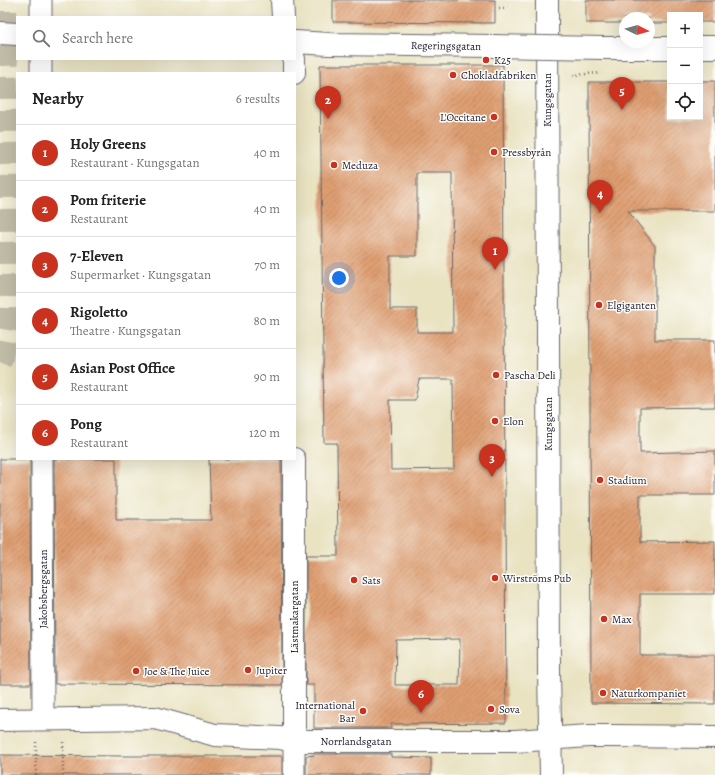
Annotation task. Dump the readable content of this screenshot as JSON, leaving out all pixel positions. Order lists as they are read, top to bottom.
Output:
{
  "streets": {
    "street": [
      "Regeringsgatan",
      "Kungsgatan",
      "Jakobsbergsgatan",
      "Lästmakargatan",
      "Norrlandsgatan"
    ]
  },
  "crossings": [
    ["Kungsgatan", "Norrlandsgatan"],
    ["Jakobsbergsgatan", "Norrlandsgatan"],
    ["Lästmakargatan", "Norrlandsgatan"]
  ],
  "places": [
    "K25",
    "Chokladfabriken",
    "L'Occitane",
    "Pressbyrån",
    "Meduza",
    "Elgiganten",
    "Pascha Deli",
    "Elon",
    "Stadium",
    "Wirströms Pub",
    "Sats",
    "Max",
    "Jupiter",
    "Joe & The Juice",
    "Naturkompaniet",
    "Sova",
    "International Bar"
  ],
  "north": "right",
  "page": {
    "map_buttons": ["+", "−"],
    "search": "Search here",
    "heading": ["Nearby", "6 results"],
    "pins": [
      "5",
      "2",
      "4",
      "1",
      "3",
      "6"
    ],
    "list": [
      {
        "mark": "1",
        "name": "Holy Greens",
        "note": "Restaurant · Kungsgatan",
        "value": "40 m"
      },
      {
        "mark": "2",
        "name": "Pom friterie",
        "note": "Restaurant",
        "value": "40 m"
      },
      {
        "mark": "3",
        "name": "7-Eleven",
        "note": "Supermarket · Kungsgatan",
        "value": "70 m"
      },
      {
        "mark": "4",
        "name": "Rigoletto",
        "note": "Theatre · Kungsgatan",
        "value": "80 m"
      },
      {
        "mark": "5",
        "name": "Asian Post Office",
        "note": "Restaurant",
        "value": "90 m"
      },
      {
        "mark": "6",
        "name": "Pong",
        "note": "Restaurant",
        "value": "120 m"
      }
    ]
  }
}
